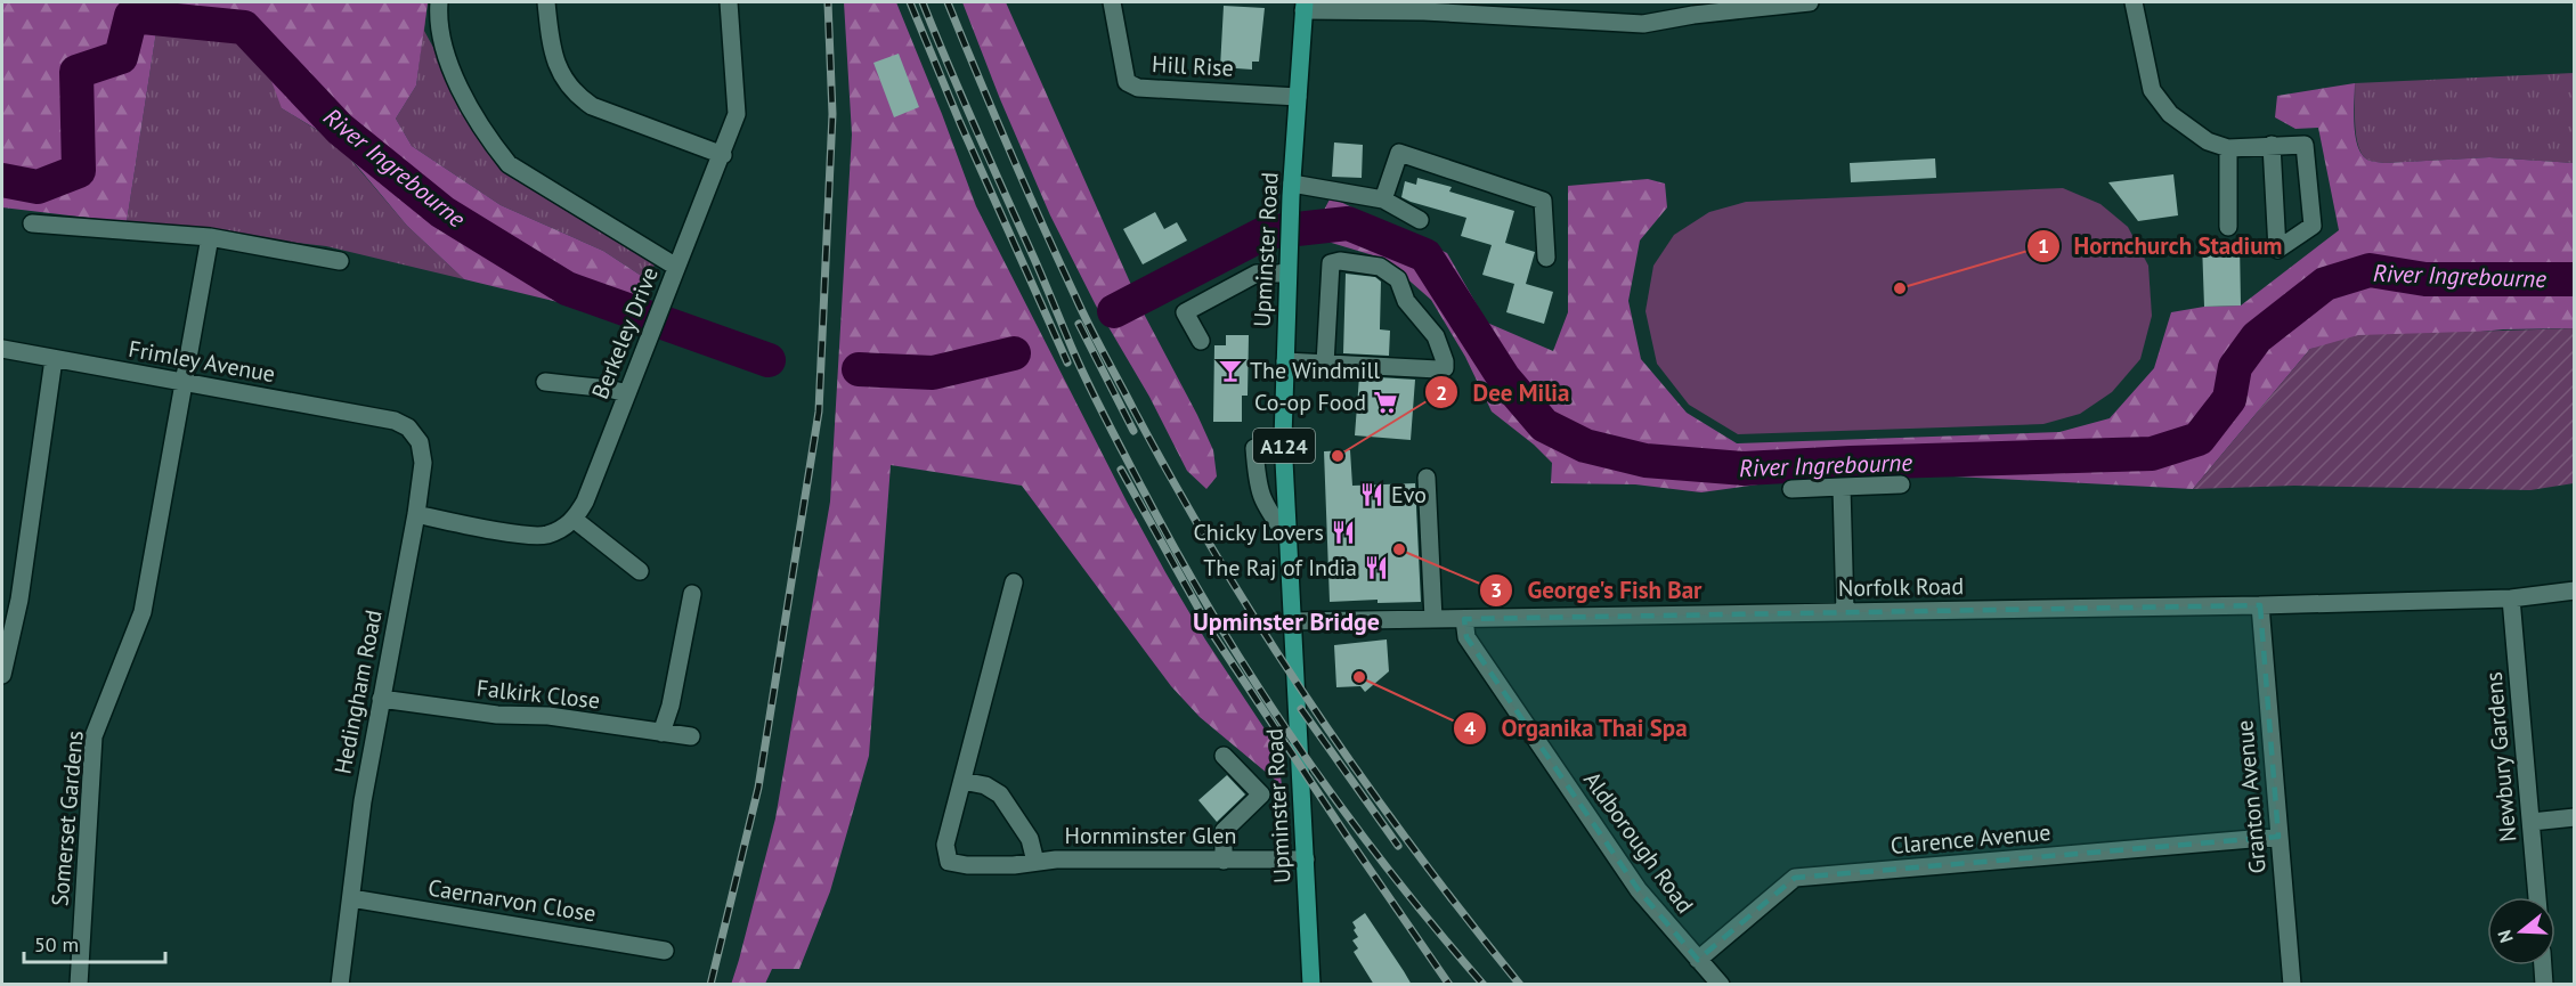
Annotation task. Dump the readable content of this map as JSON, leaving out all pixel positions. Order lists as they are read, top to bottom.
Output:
{
  "streets": {
    "main road": ["Upminster Road", "A124"],
    "street": [
      "Hill Rise",
      "Berkeley Drive",
      "Frimley Avenue",
      "Norfolk Road",
      "Hedingham Road",
      "Falkirk Close",
      "Newbury Gardens",
      "Granton Avenue",
      "Somerset Gardens",
      "Hornminster Glen",
      "Clarence Avenue",
      "Aldborough Road",
      "Caernarvon Close"
    ]
  },
  "crossings": [
    ["Hill Rise", "Upminster Road"],
    ["Upminster Road", "Norfolk Road"],
    ["Upminster Road", "Hornminster Glen"],
    ["Frimley Avenue", "Hedingham Road"],
    ["Frimley Avenue", "Somerset Gardens"],
    ["Norfolk Road", "Newbury Gardens"],
    ["Norfolk Road", "Granton Avenue"],
    ["Norfolk Road", "Aldborough Road"],
    ["Hedingham Road", "Falkirk Close"],
    ["Hedingham Road", "Caernarvon Close"],
    ["Granton Avenue", "Clarence Avenue"],
    ["Clarence Avenue", "Aldborough Road"]
  ],
  "districts": ["Upminster Bridge"],
  "water": ["River Ingrebourne"],
  "places": {
    "other": [
      "Hornchurch Stadium",
      "Dee Milia",
      "George's Fish Bar",
      "Organika Thai Spa"
    ],
    "bar": ["The Windmill"],
    "supermarket": ["Co-op Food"],
    "restaurant": ["Evo", "Chicky Lovers", "The Raj of India"]
  },
  "scale_bar": "50 m",
  "north": "left"
}
